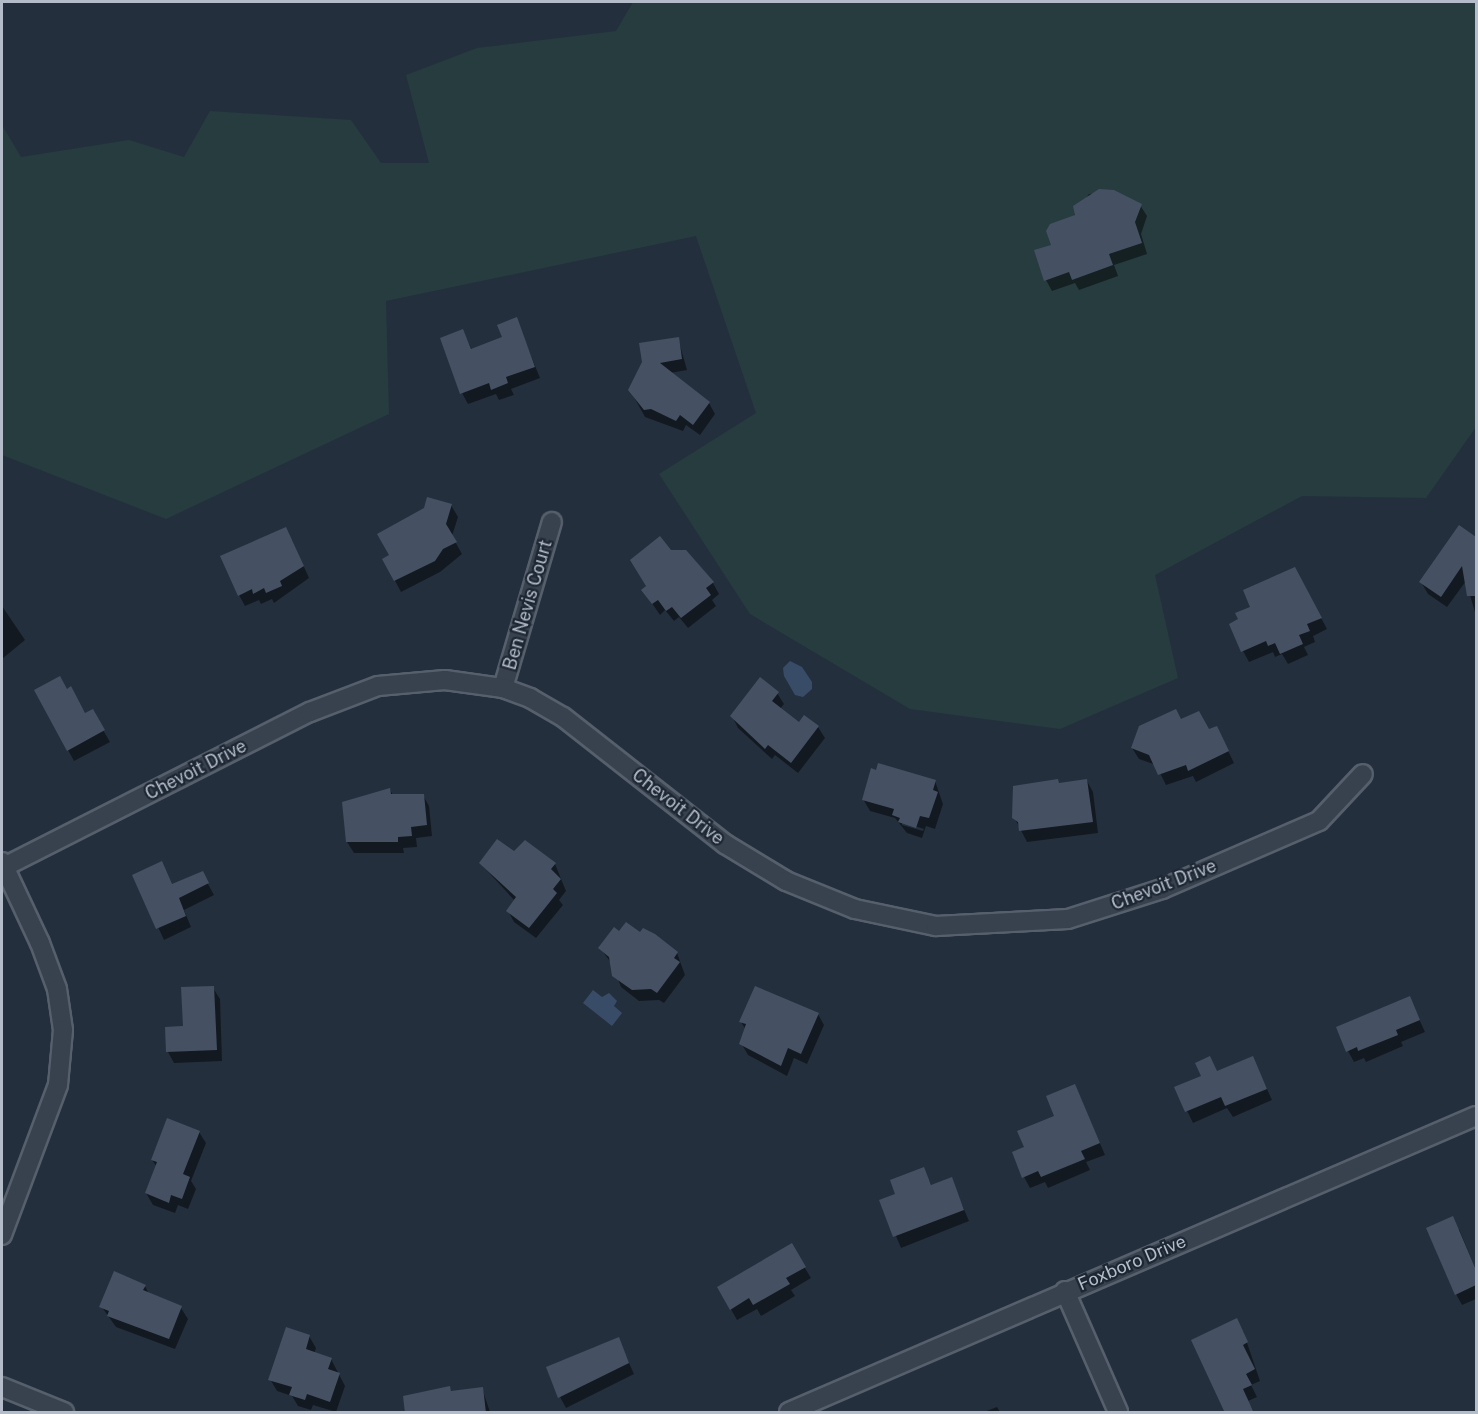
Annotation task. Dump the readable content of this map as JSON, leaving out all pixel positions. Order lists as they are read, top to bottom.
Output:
{
  "streets": {
    "street": ["Ben Nevis Court", "Chevoit Drive", "Foxboro Drive"]
  },
  "crossings": [
    ["Ben Nevis Court", "Chevoit Drive"]
  ]
}
